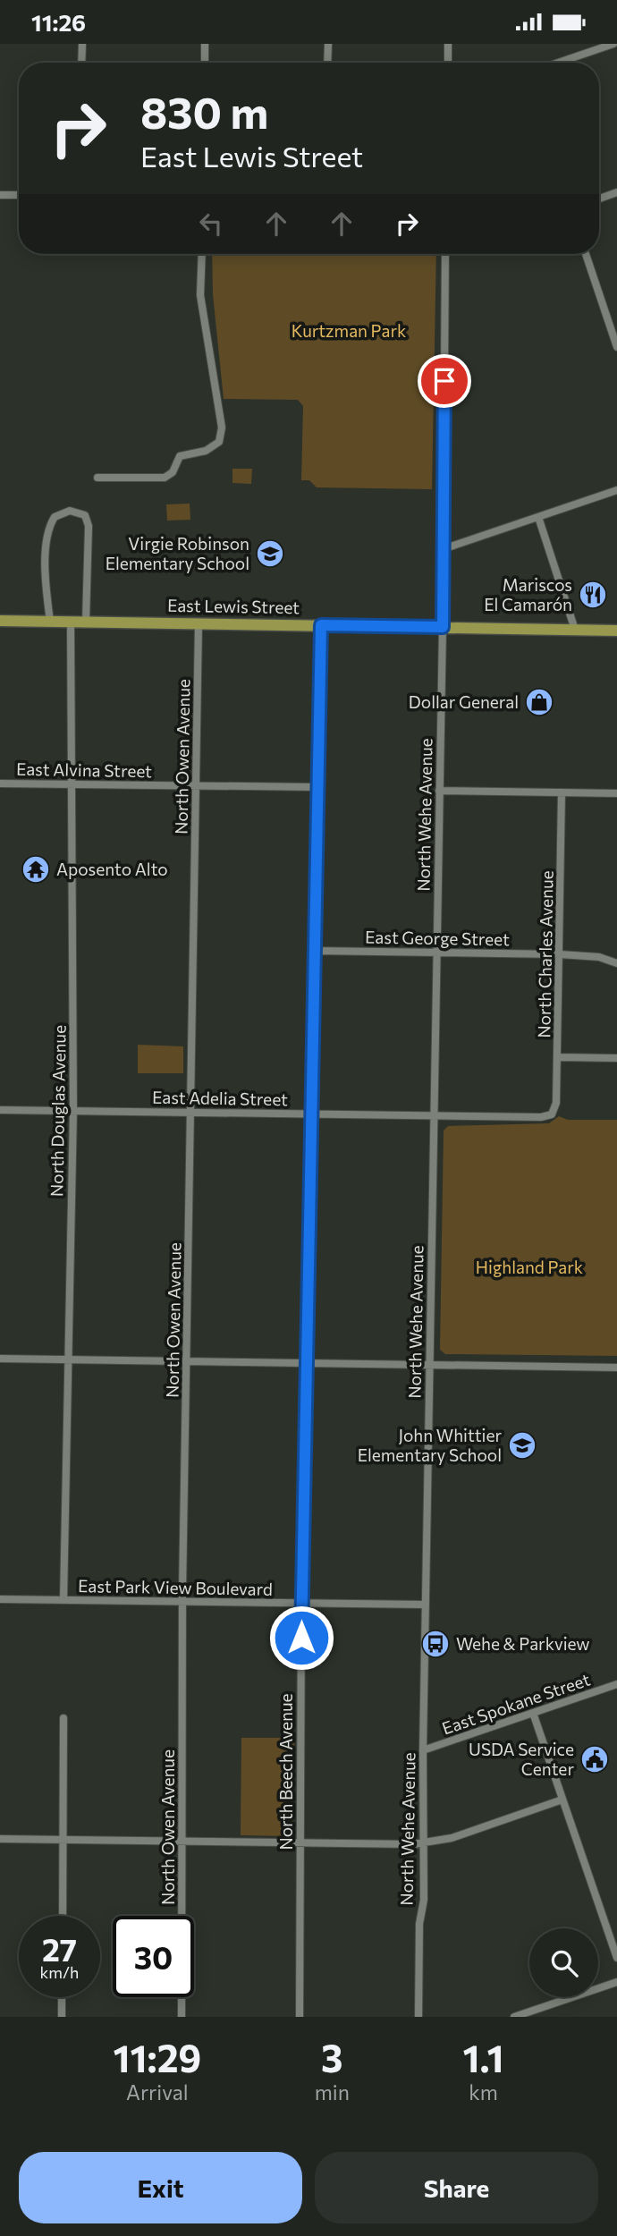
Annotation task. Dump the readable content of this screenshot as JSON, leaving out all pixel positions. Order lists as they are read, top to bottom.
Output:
{
  "streets": {
    "main road": ["East Lewis Street"],
    "street": [
      "North Owen Avenue",
      "East Alvina Street",
      "North Wehe Avenue",
      "East George Street",
      "North Charles Avenue",
      "East Adelia Street",
      "North Douglas Avenue",
      "East Park View Boulevard",
      "East Spokane Street",
      "North Beech Avenue"
    ]
  },
  "crossings": [
    ["East Lewis Street", "North Owen Avenue"],
    ["East Lewis Street", "North Wehe Avenue"],
    ["East Lewis Street", "North Douglas Avenue"],
    ["East Lewis Street", "North Beech Avenue"],
    ["North Owen Avenue", "East Alvina Street"],
    ["North Owen Avenue", "East Adelia Street"],
    ["North Owen Avenue", "East Park View Boulevard"],
    ["East Alvina Street", "North Douglas Avenue"],
    ["East Alvina Street", "North Beech Avenue"],
    ["North Wehe Avenue", "East George Street"],
    ["North Wehe Avenue", "East Adelia Street"],
    ["North Wehe Avenue", "East Park View Boulevard"],
    ["North Wehe Avenue", "East Spokane Street"],
    ["East George Street", "North Charles Avenue"],
    ["East George Street", "North Beech Avenue"],
    ["North Charles Avenue", "East Adelia Street"],
    ["East Adelia Street", "North Douglas Avenue"],
    ["East Adelia Street", "North Beech Avenue"],
    ["North Douglas Avenue", "East Park View Boulevard"],
    ["East Park View Boulevard", "North Beech Avenue"]
  ],
  "parks": ["Kurtzman Park", "Highland Park"],
  "places": {
    "school or university": ["Virgie Robinson Elementary School", "John Whittier Elementary School"],
    "restaurant": ["Mariscos El Camarón"],
    "shop": ["Dollar General"],
    "temple": ["Aposento Alto"],
    "bus stop": ["Wehe & Parkview"],
    "public building": ["USDA Service Center"]
  },
  "page": {
    "status": "11:26",
    "turn": ["830 m", "East Lewis Street"],
    "speed": "27 km/h",
    "limit": "30",
    "eta": [
      "11:29",
      "Arrival",
      "3",
      "min",
      "1.1",
      "km"
    ],
    "buttons": ["Exit", "Share"]
  }
}
